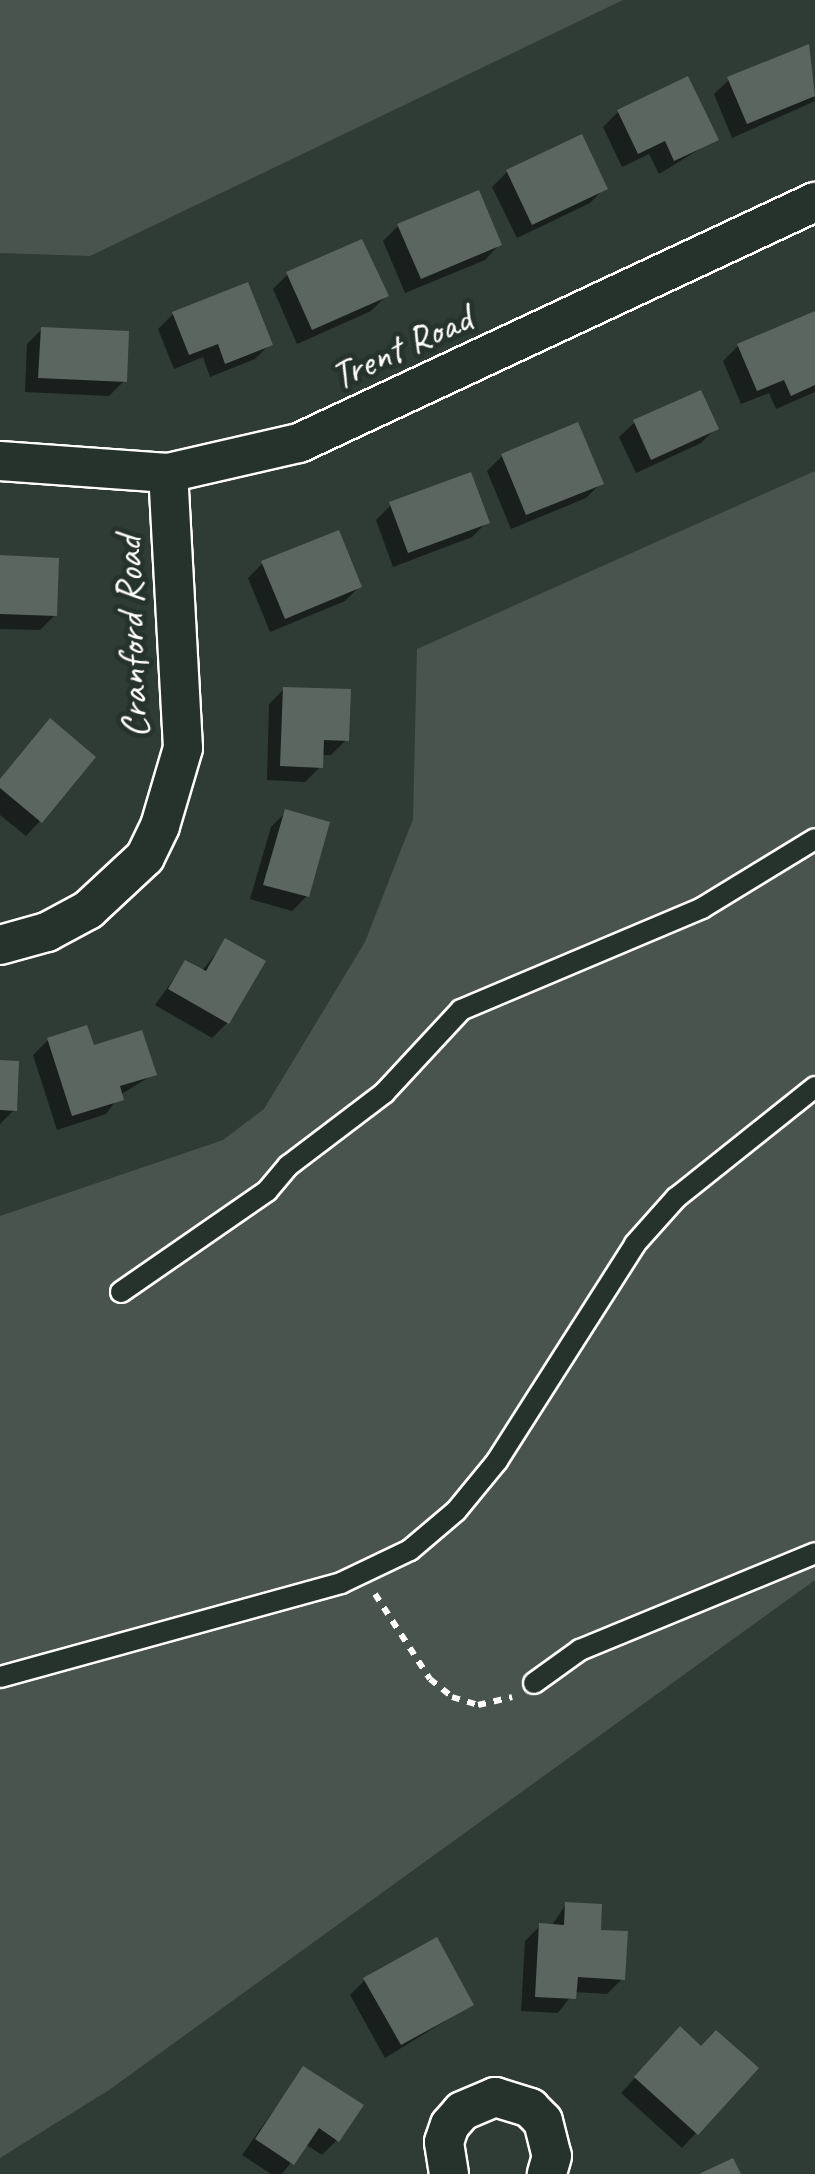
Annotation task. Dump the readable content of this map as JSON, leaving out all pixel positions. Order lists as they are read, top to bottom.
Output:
{
  "streets": {
    "street": ["Trent Road", "Cranford Road"]
  },
  "crossings": [
    ["Trent Road", "Cranford Road"]
  ]
}
